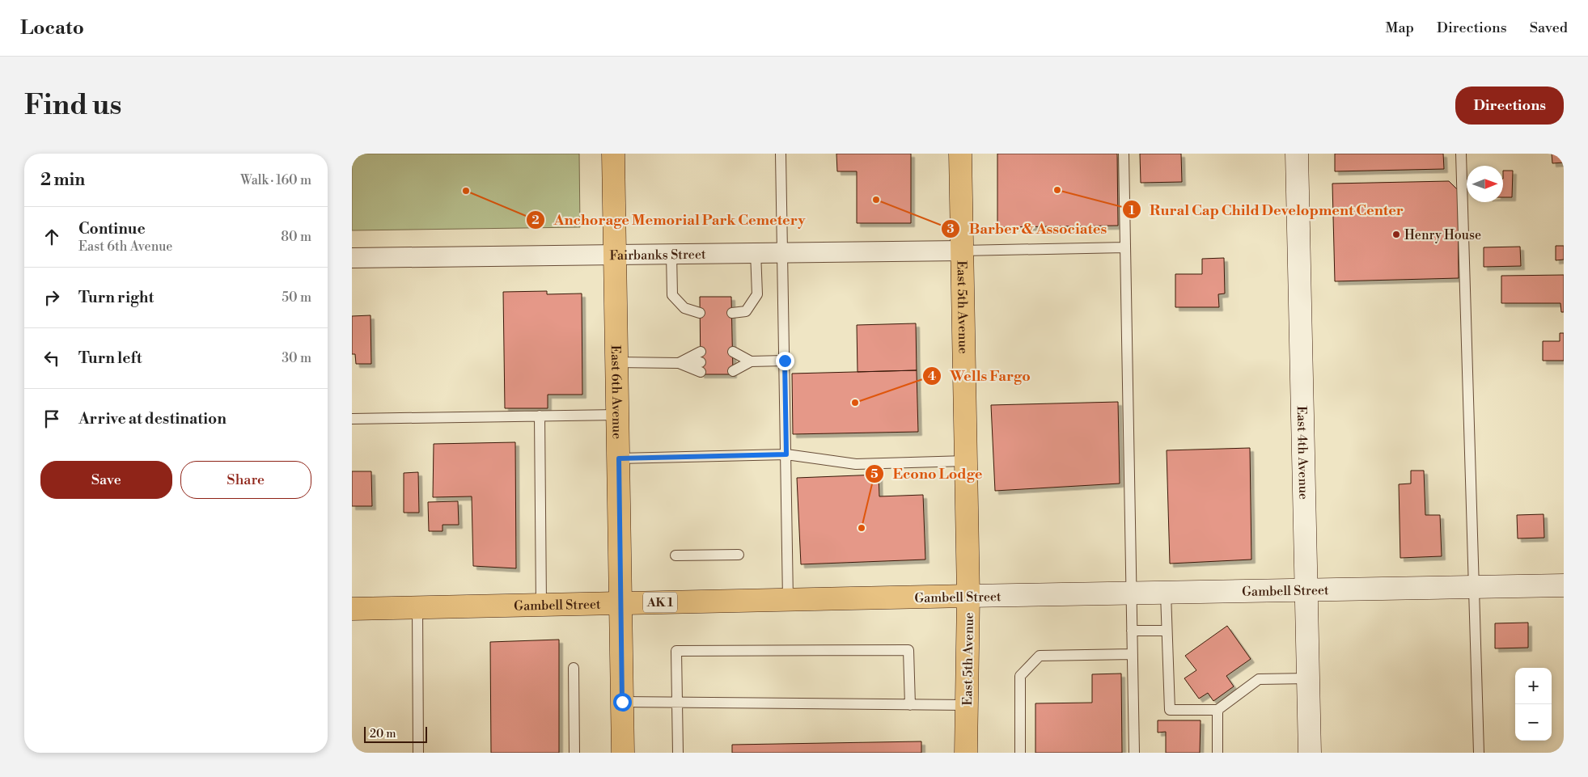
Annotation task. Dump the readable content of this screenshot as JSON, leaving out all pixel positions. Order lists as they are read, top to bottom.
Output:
{
  "streets": {
    "main road": [
      "East 5th Avenue",
      "East 6th Avenue",
      "East 4th Avenue",
      "Gambell Street",
      "AK 1"
    ],
    "street": ["Fairbanks Street"]
  },
  "crossings": [
    ["Fairbanks Street", "East 5th Avenue"],
    ["Fairbanks Street", "East 6th Avenue"],
    ["East 5th Avenue", "Gambell Street"],
    ["East 6th Avenue", "Gambell Street"],
    ["East 4th Avenue", "Gambell Street"]
  ],
  "places": [
    "Rural Cap Child Development Center",
    "Anchorage Memorial Park Cemetery",
    "Barber & Associates",
    "Henry House",
    "Wells Fargo",
    "Econo Lodge"
  ],
  "scale_bar": "20 m",
  "north": "right",
  "page": {
    "header": "Locato",
    "nav": ["Map", "Directions", "Saved"],
    "buttons": [
      "Directions",
      ["Save", "Share"]
    ],
    "title": "Find us",
    "heading": ["2 min", "Walk · 160 m"],
    "list": [
      ["Continue", "East 6th Avenue", "80 m"],
      ["Turn right", "50 m"],
      ["Turn left", "30 m"],
      "Arrive at destination"
    ],
    "map_buttons": ["+", "−"],
    "scale": "20 m"
  }
}
